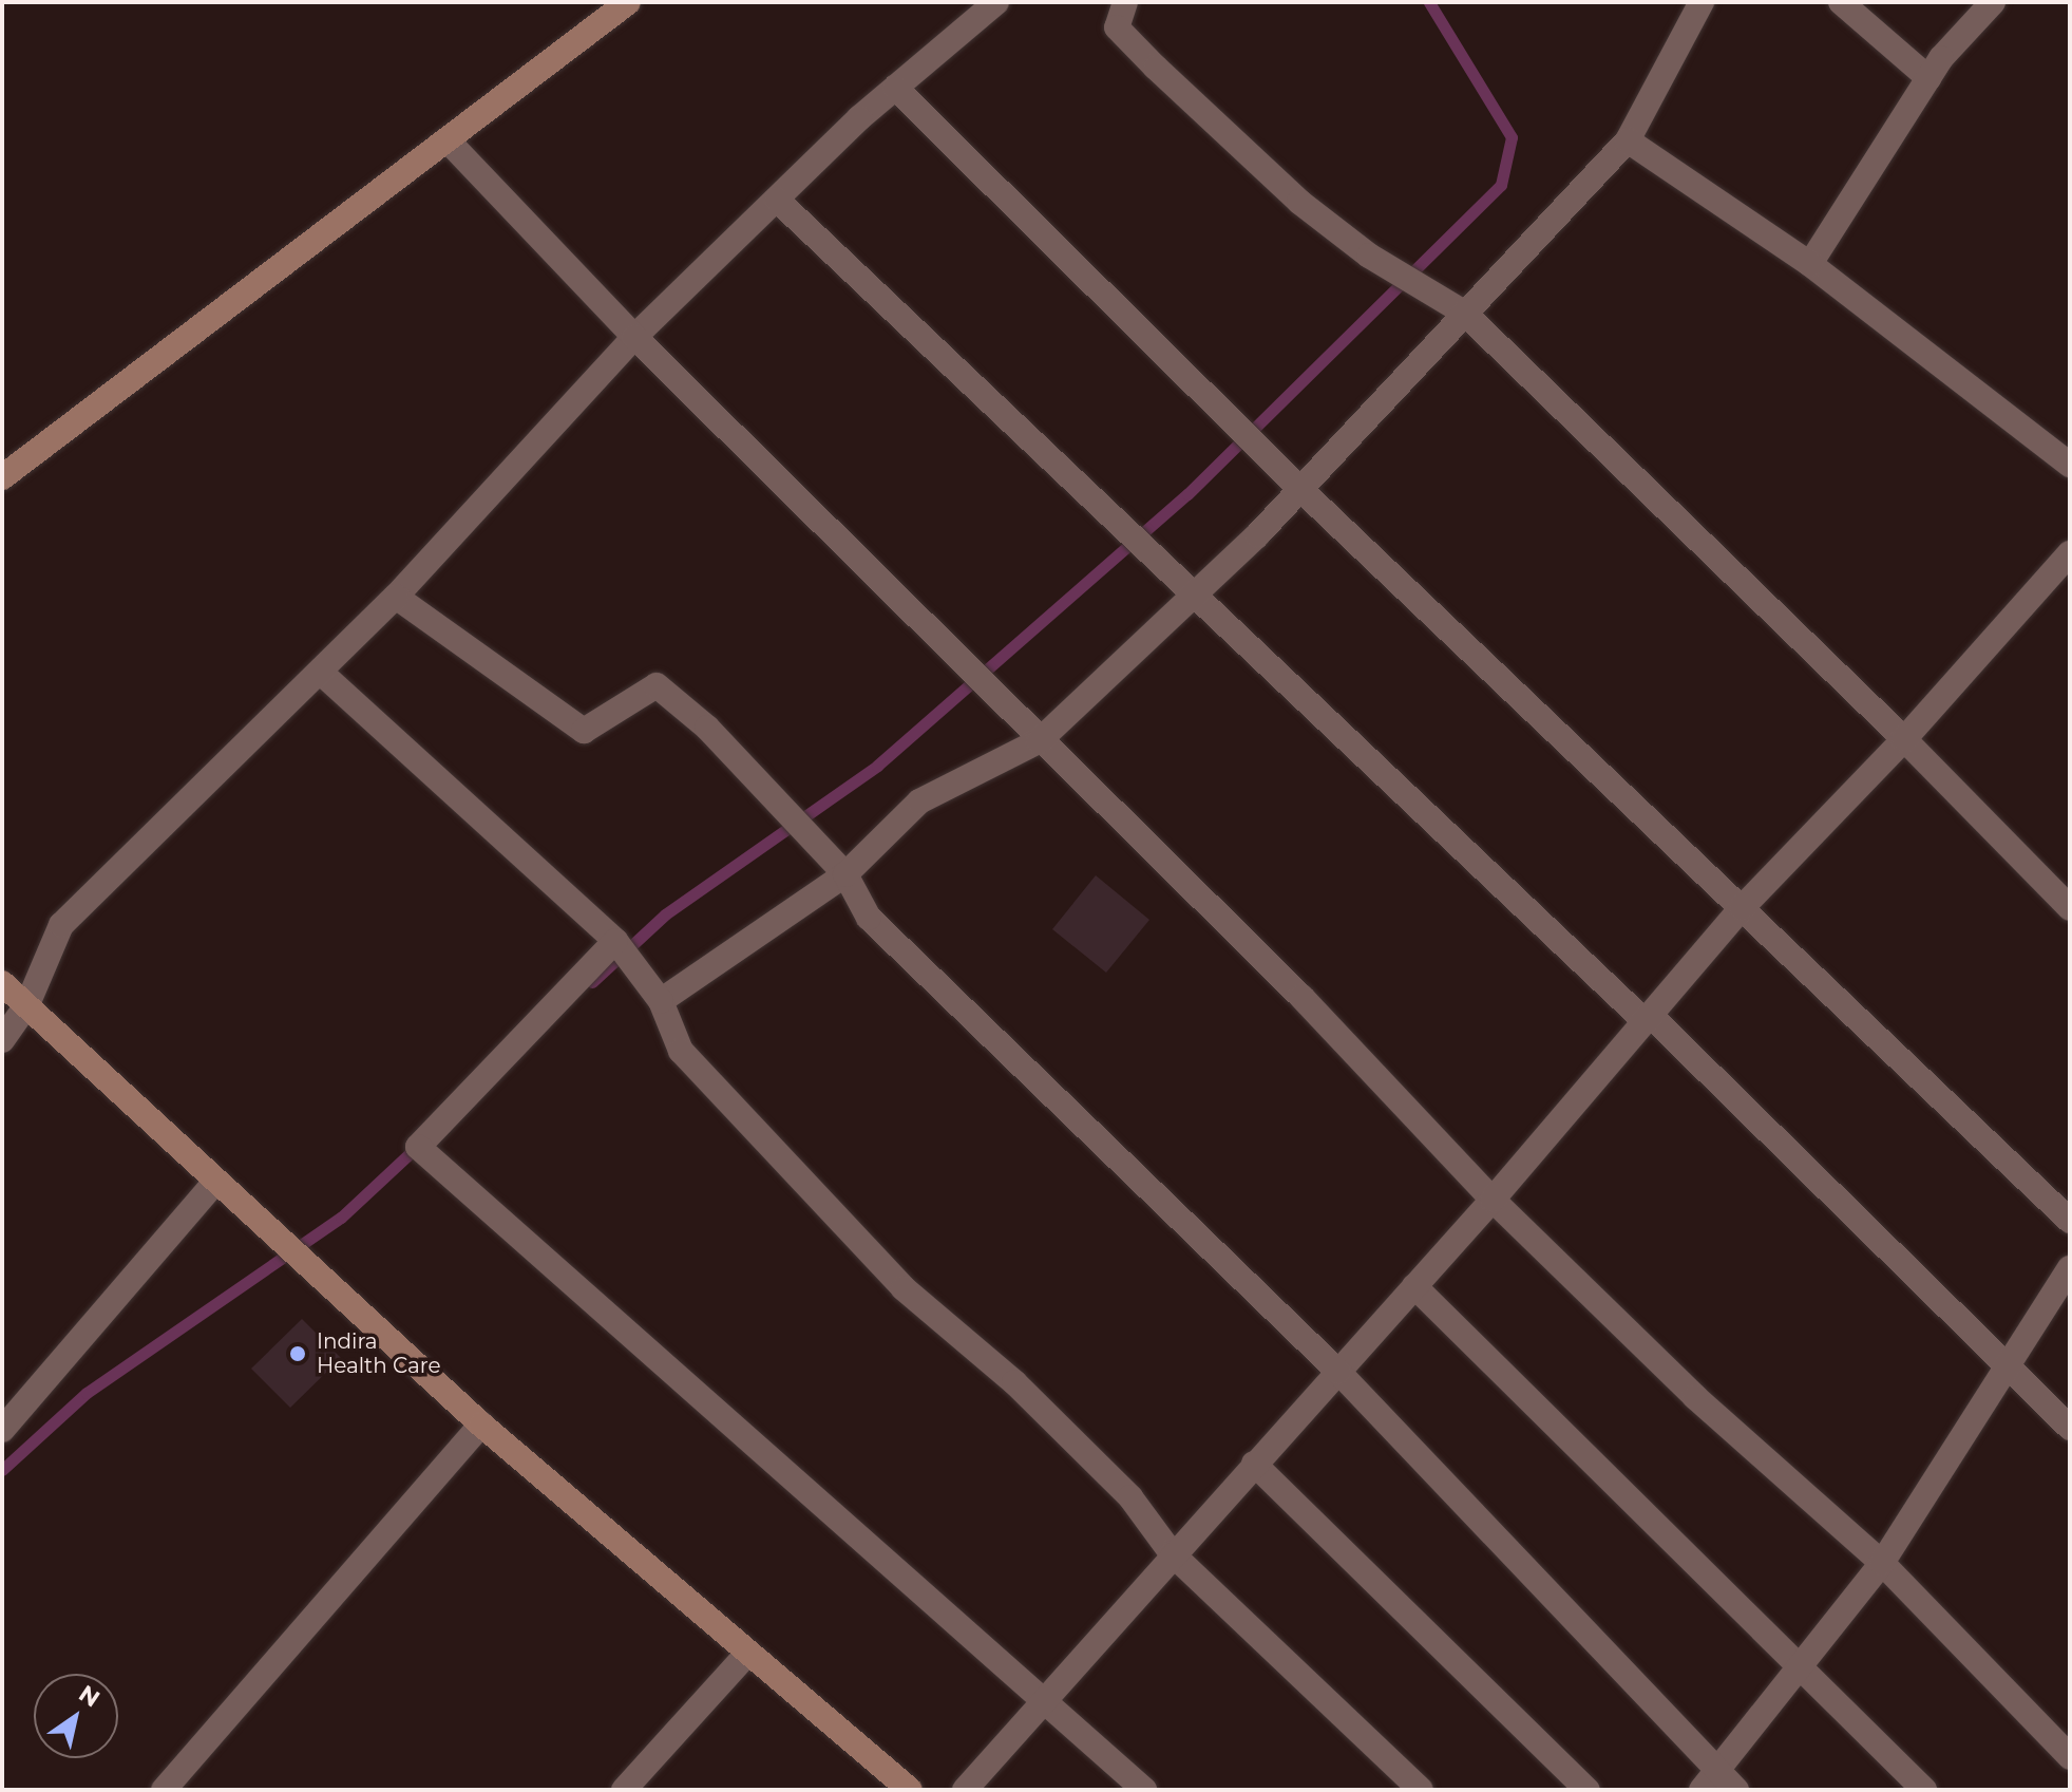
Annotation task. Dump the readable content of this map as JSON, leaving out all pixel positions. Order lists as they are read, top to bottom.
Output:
{
  "places": ["Indira Health Care"],
  "north": "top right"
}
